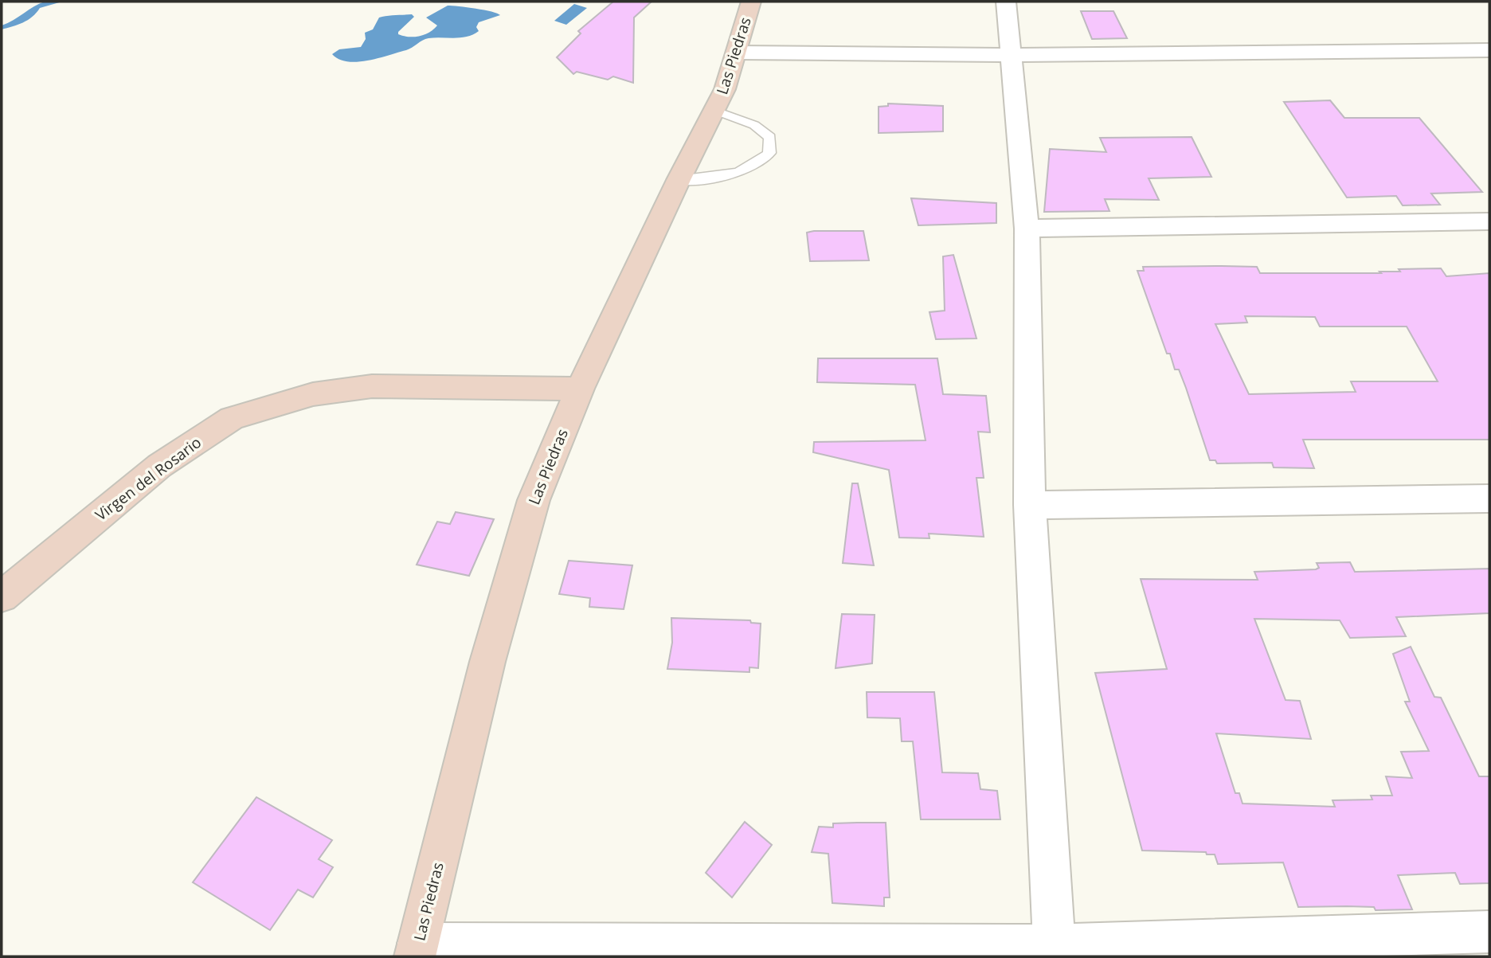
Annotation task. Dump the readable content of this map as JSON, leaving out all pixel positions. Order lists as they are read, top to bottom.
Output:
{
  "streets": {
    "street": ["Las Piedras", "Virgen del Rosario"]
  },
  "crossings": [
    ["Las Piedras", "Virgen del Rosario"]
  ]
}
